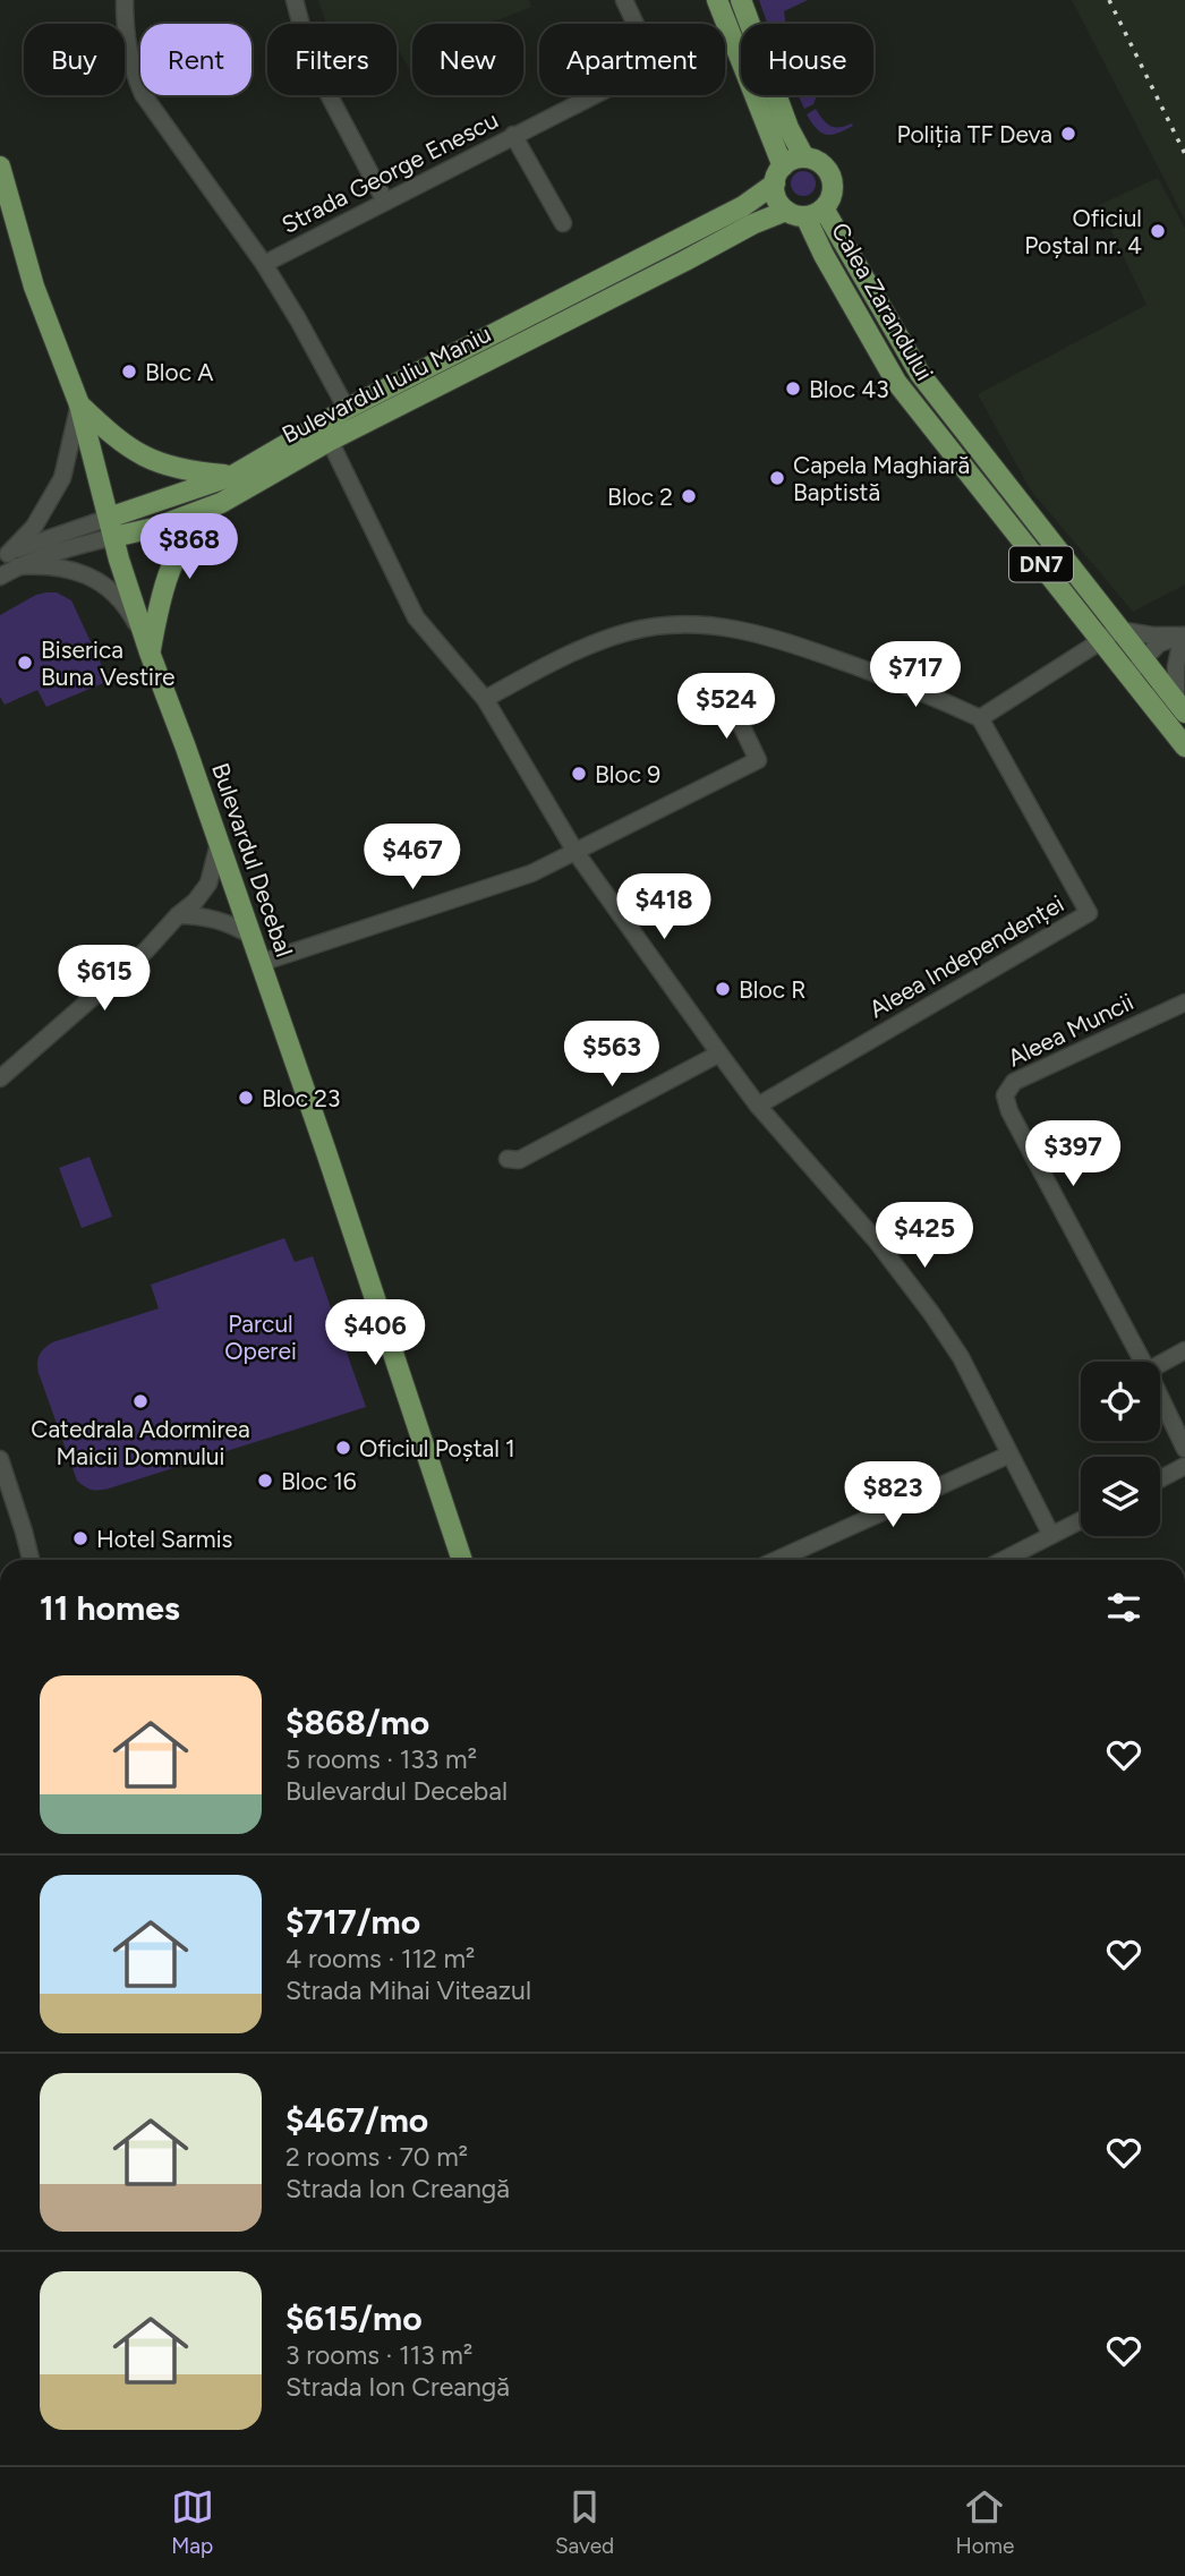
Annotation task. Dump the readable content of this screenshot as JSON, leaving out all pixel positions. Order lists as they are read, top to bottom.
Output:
{
  "streets": {
    "main road": [
      "Calea Zarandului",
      "Bulevardul Iuliu Maniu",
      "DN7",
      "Bulevardul Decebal"
    ],
    "street": ["Strada George Enescu", "Aleea Independenței", "Aleea Muncii"]
  },
  "crossings": [
    ["Calea Zarandului", "Bulevardul Iuliu Maniu"],
    ["Bulevardul Iuliu Maniu", "Bulevardul Decebal"]
  ],
  "parks": ["Parcul Operei"],
  "places": [
    "Poliția TF Deva",
    "Oficiul Poștal nr. 4",
    "Bloc A",
    "Bloc 43",
    "Capela Maghiară Baptistă",
    "Bloc 2",
    "Biserica Buna Vestire",
    "Bloc 9",
    "Bloc R",
    "Bloc 23",
    "Catedrala Adormirea Maicii Domnului",
    "Oficiul Poștal 1",
    "Bloc 16",
    "Hotel Sarmis"
  ],
  "page": {
    "chip": [
      "Buy",
      "Rent",
      "Filters",
      "New",
      "Apartment",
      "House"
    ],
    "price": [
      "$868",
      "$717",
      "$524",
      "$467",
      "$418",
      "$615",
      "$563",
      "$397",
      "$425",
      "$406",
      "$823"
    ],
    "heading": "11 homes",
    "list": [
      {
        "name": "$868/mo",
        "note": "5 rooms · 133 m² · Bulevardul Decebal"
      },
      {
        "name": "$717/mo",
        "note": "4 rooms · 112 m² · Strada Mihai Viteazul"
      },
      {
        "name": "$467/mo",
        "note": "2 rooms · 70 m² · Strada Ion Creangă"
      },
      {
        "name": "$615/mo",
        "note": "3 rooms · 113 m² · Strada Ion Creangă"
      }
    ],
    "tabs": ["Map", "Saved", "Home"]
  }
}
